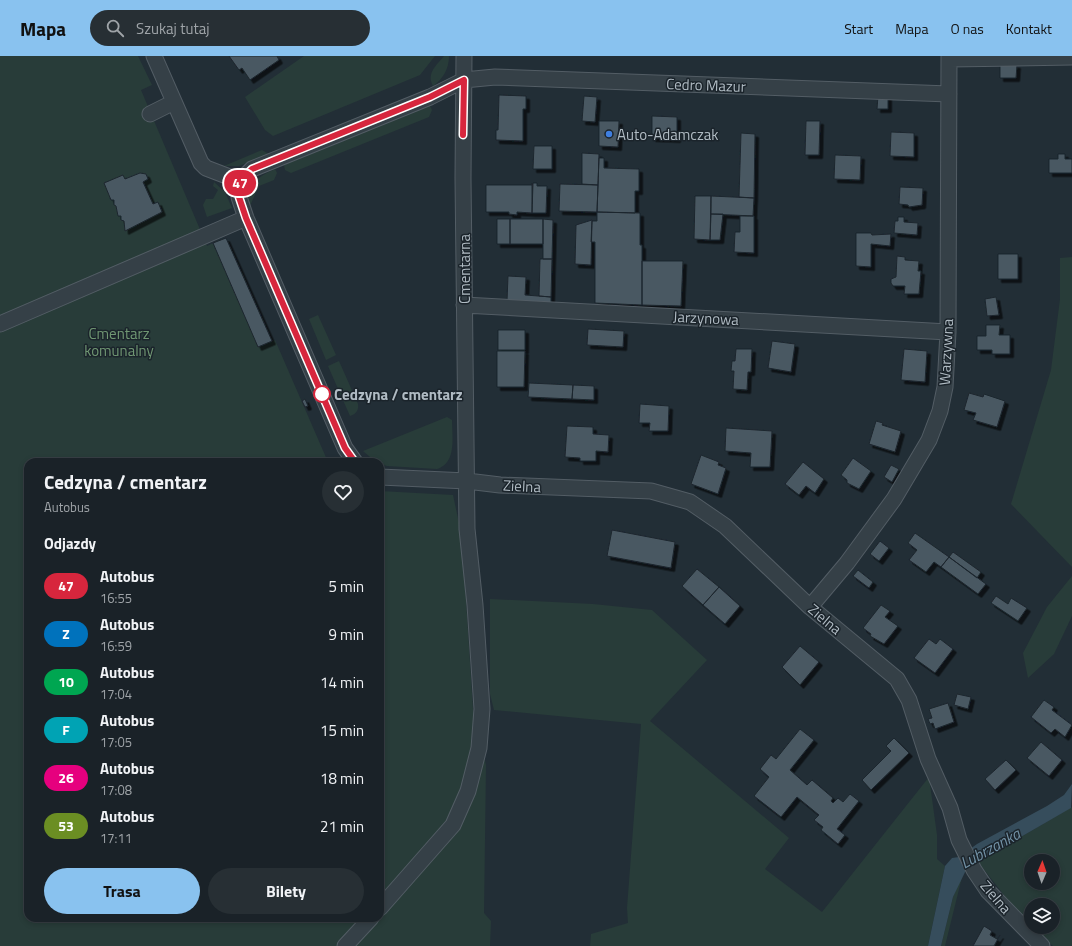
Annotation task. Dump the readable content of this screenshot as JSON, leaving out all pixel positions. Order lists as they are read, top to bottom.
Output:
{
  "streets": {
    "street": [
      "Cedro Mazur",
      "Cmentarna",
      "Jarzynowa",
      "Warzywna",
      "Zielna"
    ]
  },
  "crossings": [
    ["Cedro Mazur", "Cmentarna"],
    ["Cedro Mazur", "Warzywna"],
    ["Cmentarna", "Jarzynowa"],
    ["Cmentarna", "Zielna"],
    ["Jarzynowa", "Warzywna"],
    ["Warzywna", "Zielna"]
  ],
  "water": ["Lubrzanka"],
  "parks": ["Cmentarz komunalny"],
  "places": ["Auto-Adamczak", "Cedzyna / cmentarz"],
  "lines": ["bus line 47"],
  "north": "top",
  "page": {
    "header": "Mapa",
    "search": "Szukaj tutaj",
    "nav": [
      "Start",
      "Mapa",
      "O nas",
      "Kontakt"
    ],
    "on_map": "47",
    "heading": [
      ["Cedzyna / cmentarz", "Autobus"],
      "Odjazdy"
    ],
    "list": [
      {
        "mark": "47",
        "name": "Autobus",
        "note": "16:55",
        "value": "5 min"
      },
      {
        "mark": "Z",
        "name": "Autobus",
        "note": "16:59",
        "value": "9 min"
      },
      {
        "mark": "10",
        "name": "Autobus",
        "note": "17:04",
        "value": "14 min"
      },
      {
        "mark": "F",
        "name": "Autobus",
        "note": "17:05",
        "value": "15 min"
      },
      {
        "mark": "26",
        "name": "Autobus",
        "note": "17:08",
        "value": "18 min"
      },
      {
        "mark": "53",
        "name": "Autobus",
        "note": "17:11",
        "value": "21 min"
      }
    ],
    "buttons": ["Trasa", "Bilety"]
  }
}
